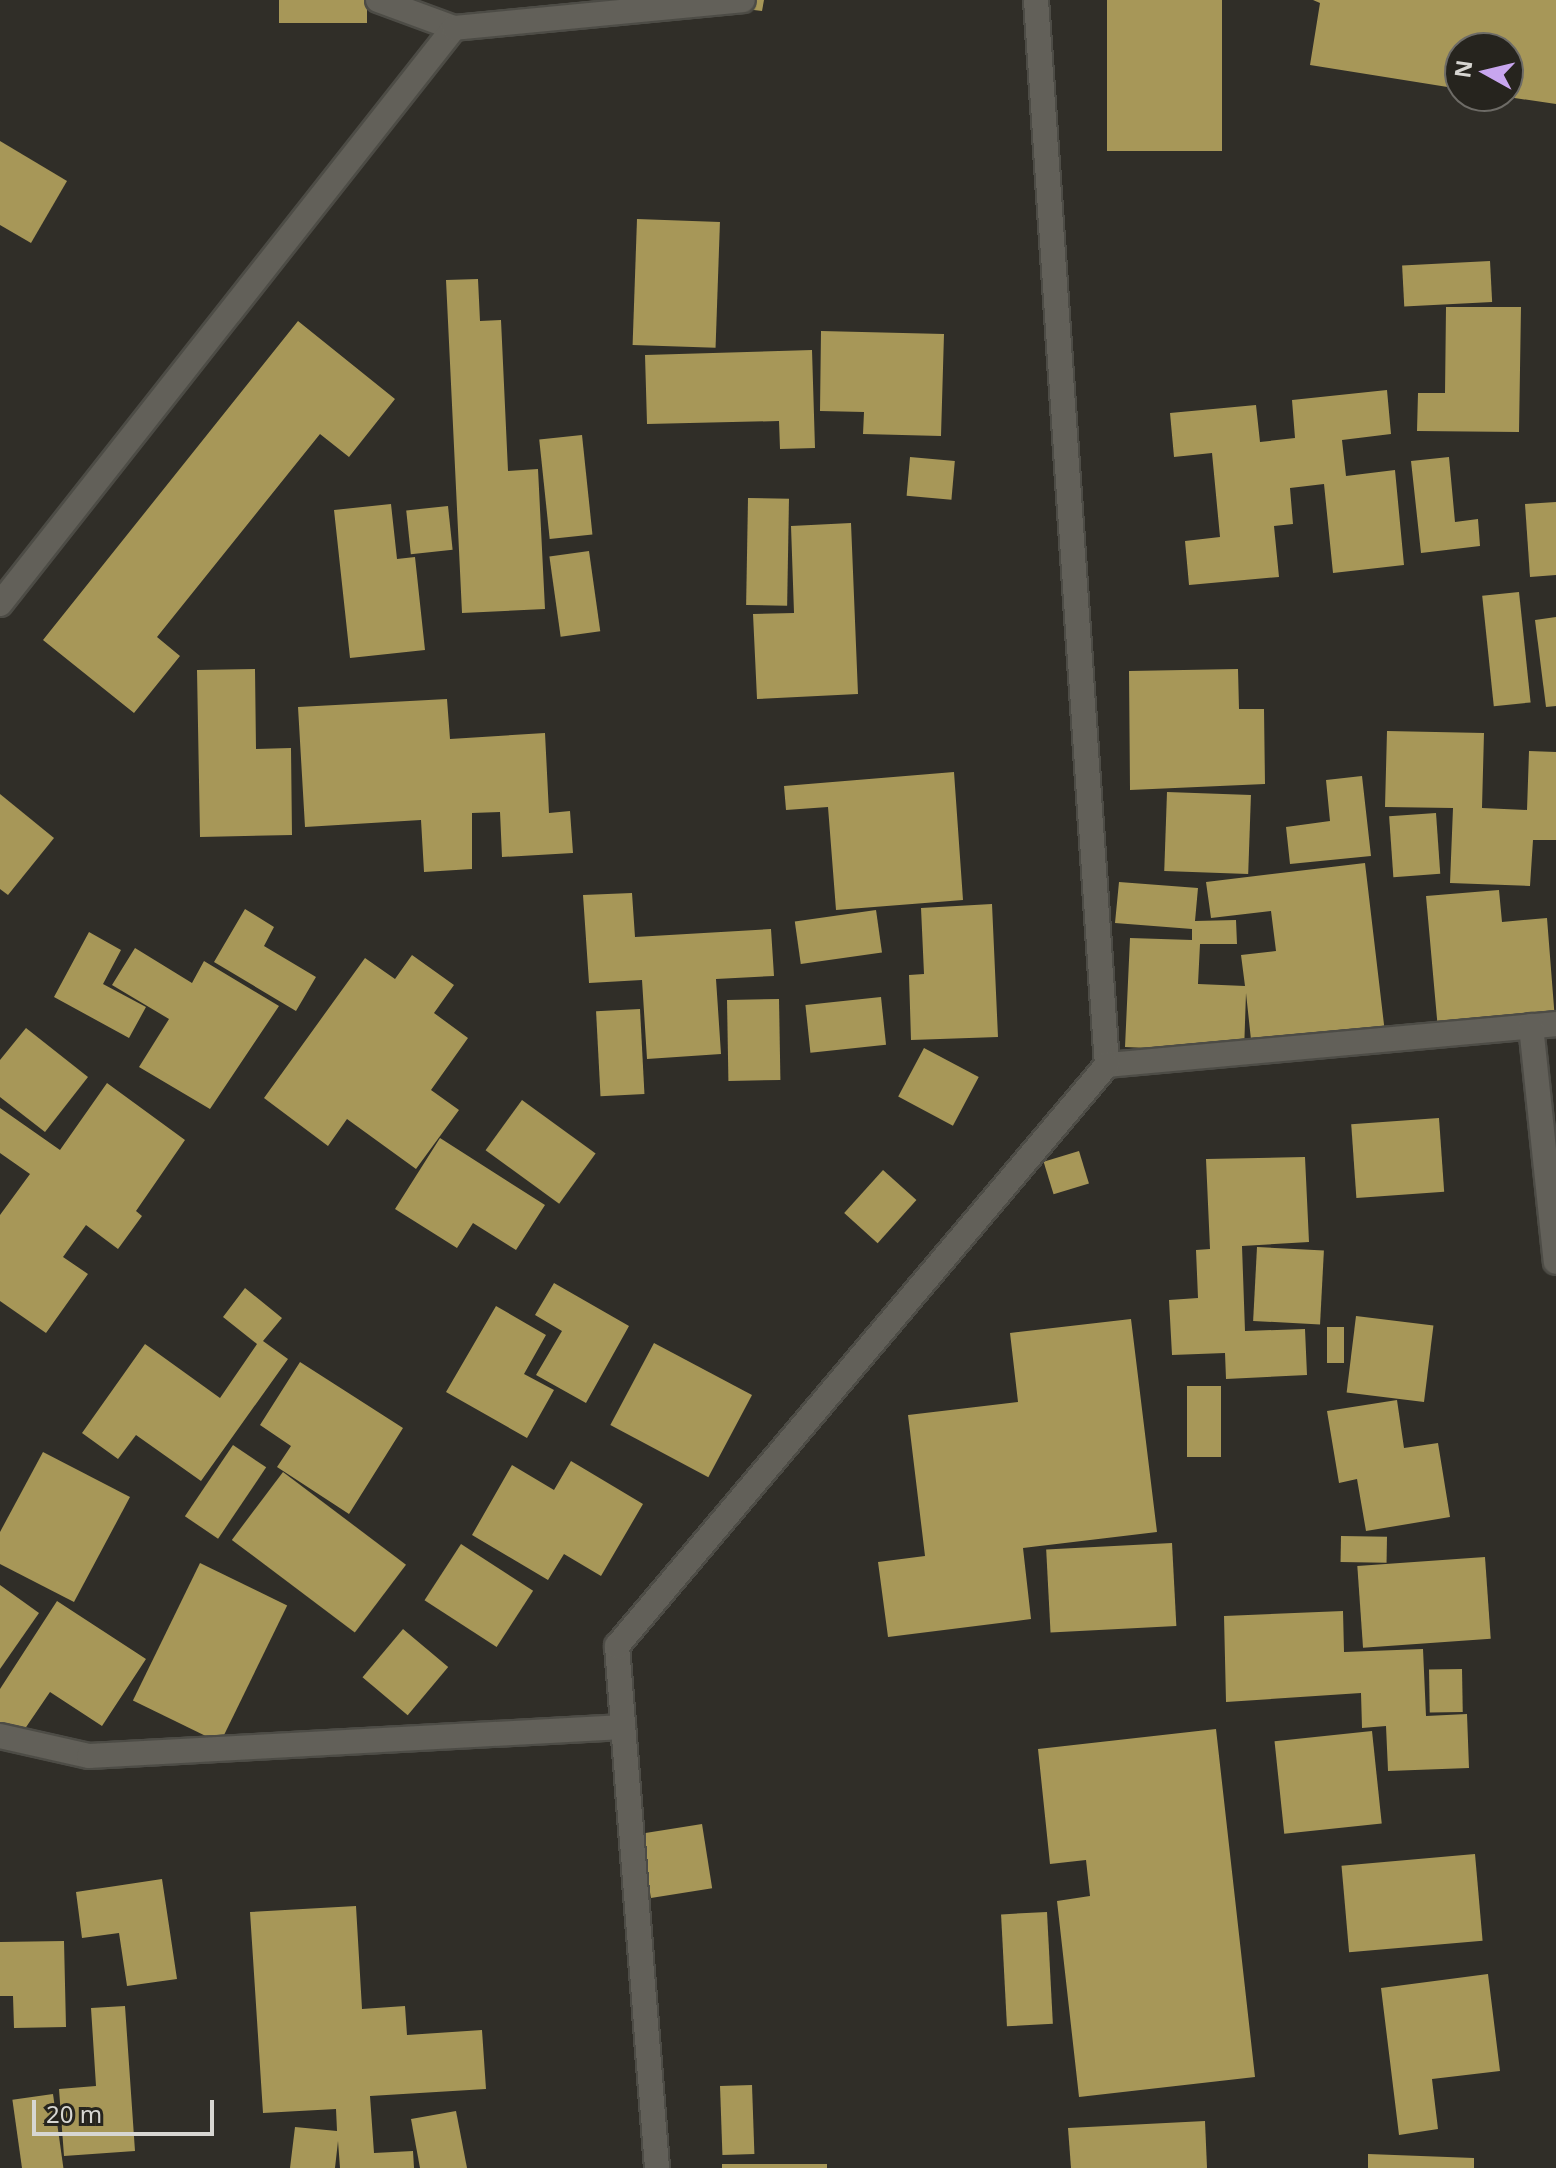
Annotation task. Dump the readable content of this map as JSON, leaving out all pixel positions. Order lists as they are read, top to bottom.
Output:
{
  "scale_bar": "20 m",
  "north": "left"
}
